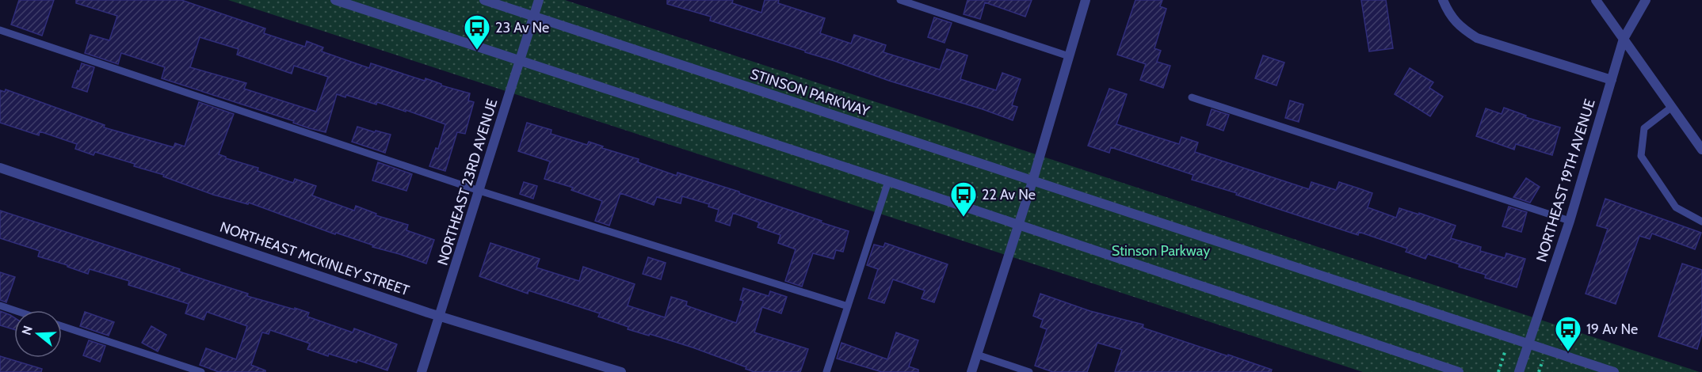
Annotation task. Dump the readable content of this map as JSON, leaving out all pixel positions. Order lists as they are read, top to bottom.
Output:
{
  "streets": {
    "street": [
      "STINSON PARKWAY",
      "NORTHEAST 19TH AVENUE",
      "NORTHEAST 23RD AVENUE",
      "NORTHEAST MCKINLEY STREET"
    ]
  },
  "crossings": [
    ["STINSON PARKWAY", "NORTHEAST 19TH AVENUE"],
    ["STINSON PARKWAY", "NORTHEAST 23RD AVENUE"],
    ["NORTHEAST 23RD AVENUE", "NORTHEAST MCKINLEY STREET"]
  ],
  "parks": ["Stinson Parkway"],
  "places": {
    "bus stop": ["23 Av Ne", "22 Av Ne", "19 Av Ne"]
  },
  "north": "left"
}
